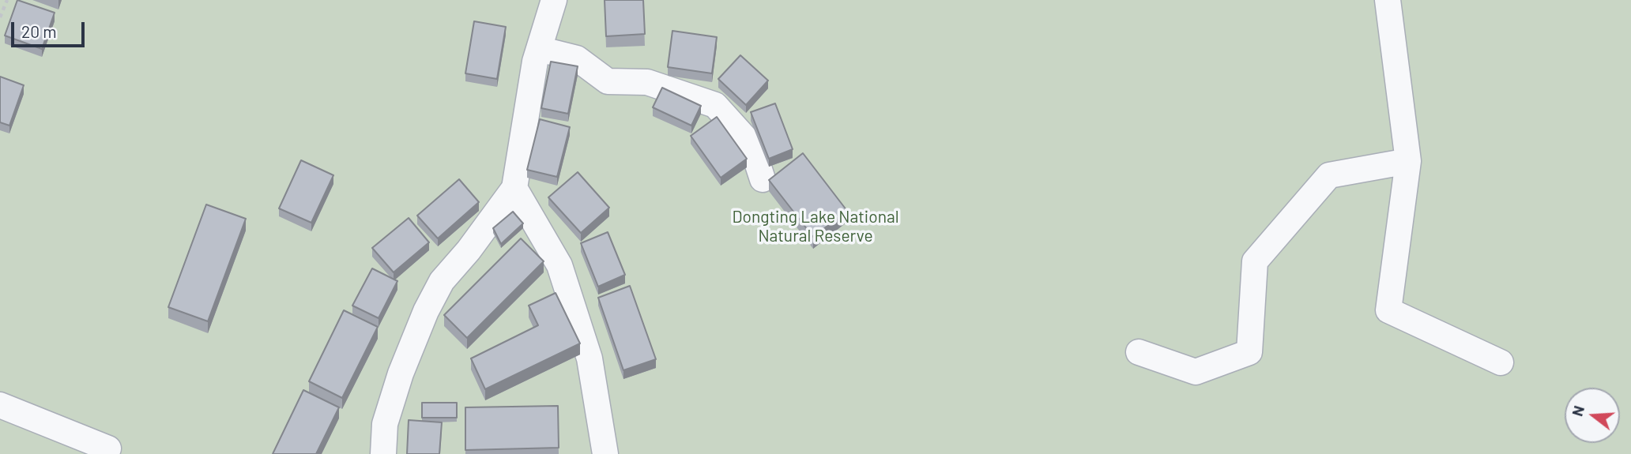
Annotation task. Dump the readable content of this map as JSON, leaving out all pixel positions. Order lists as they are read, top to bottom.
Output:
{
  "parks": ["Dongting Lake National Natural Reserve"],
  "scale_bar": "20 m",
  "north": "left"
}
